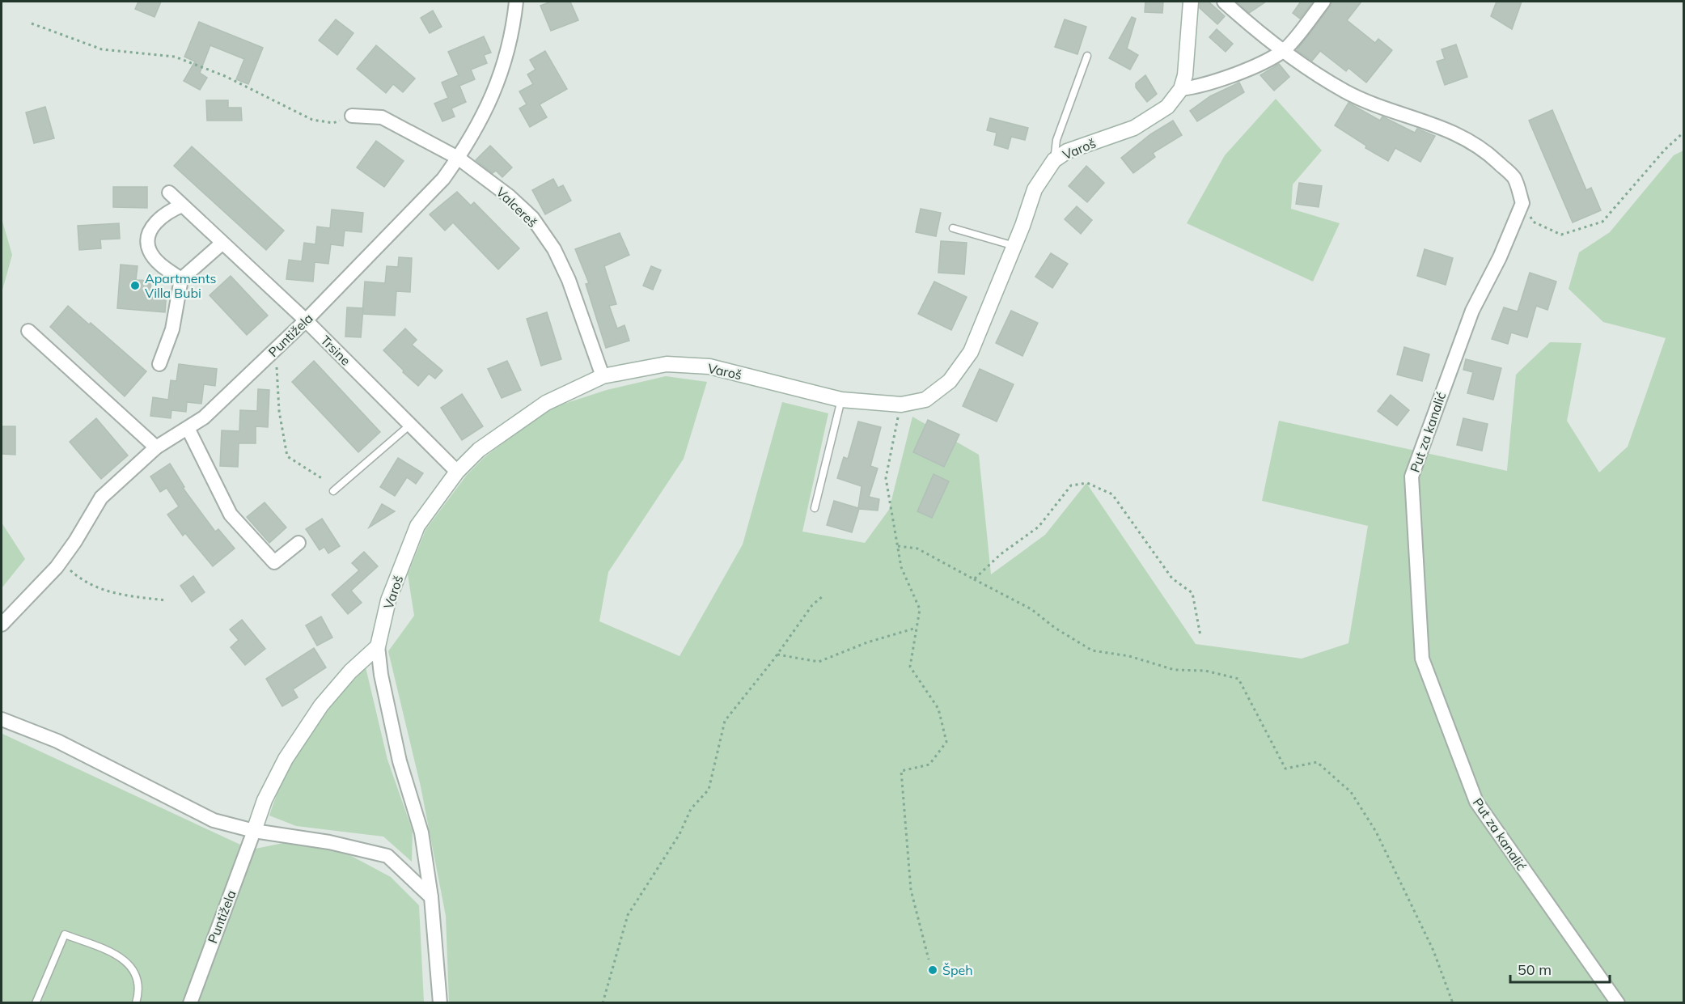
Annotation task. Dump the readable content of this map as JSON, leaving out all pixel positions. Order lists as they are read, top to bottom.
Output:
{
  "streets": {
    "main road": ["Varoš"],
    "street": [
      "Valcereš",
      "Puntižela",
      "Trsine",
      "Put za kanalić"
    ]
  },
  "crossings": [
    ["Varoš", "Valcereš"],
    ["Varoš", "Trsine"],
    ["Valcereš", "Puntižela"],
    ["Puntižela", "Trsine"]
  ],
  "places": ["Apartments Villa Bubi", "Špeh"],
  "scale_bar": "50 m"
}
